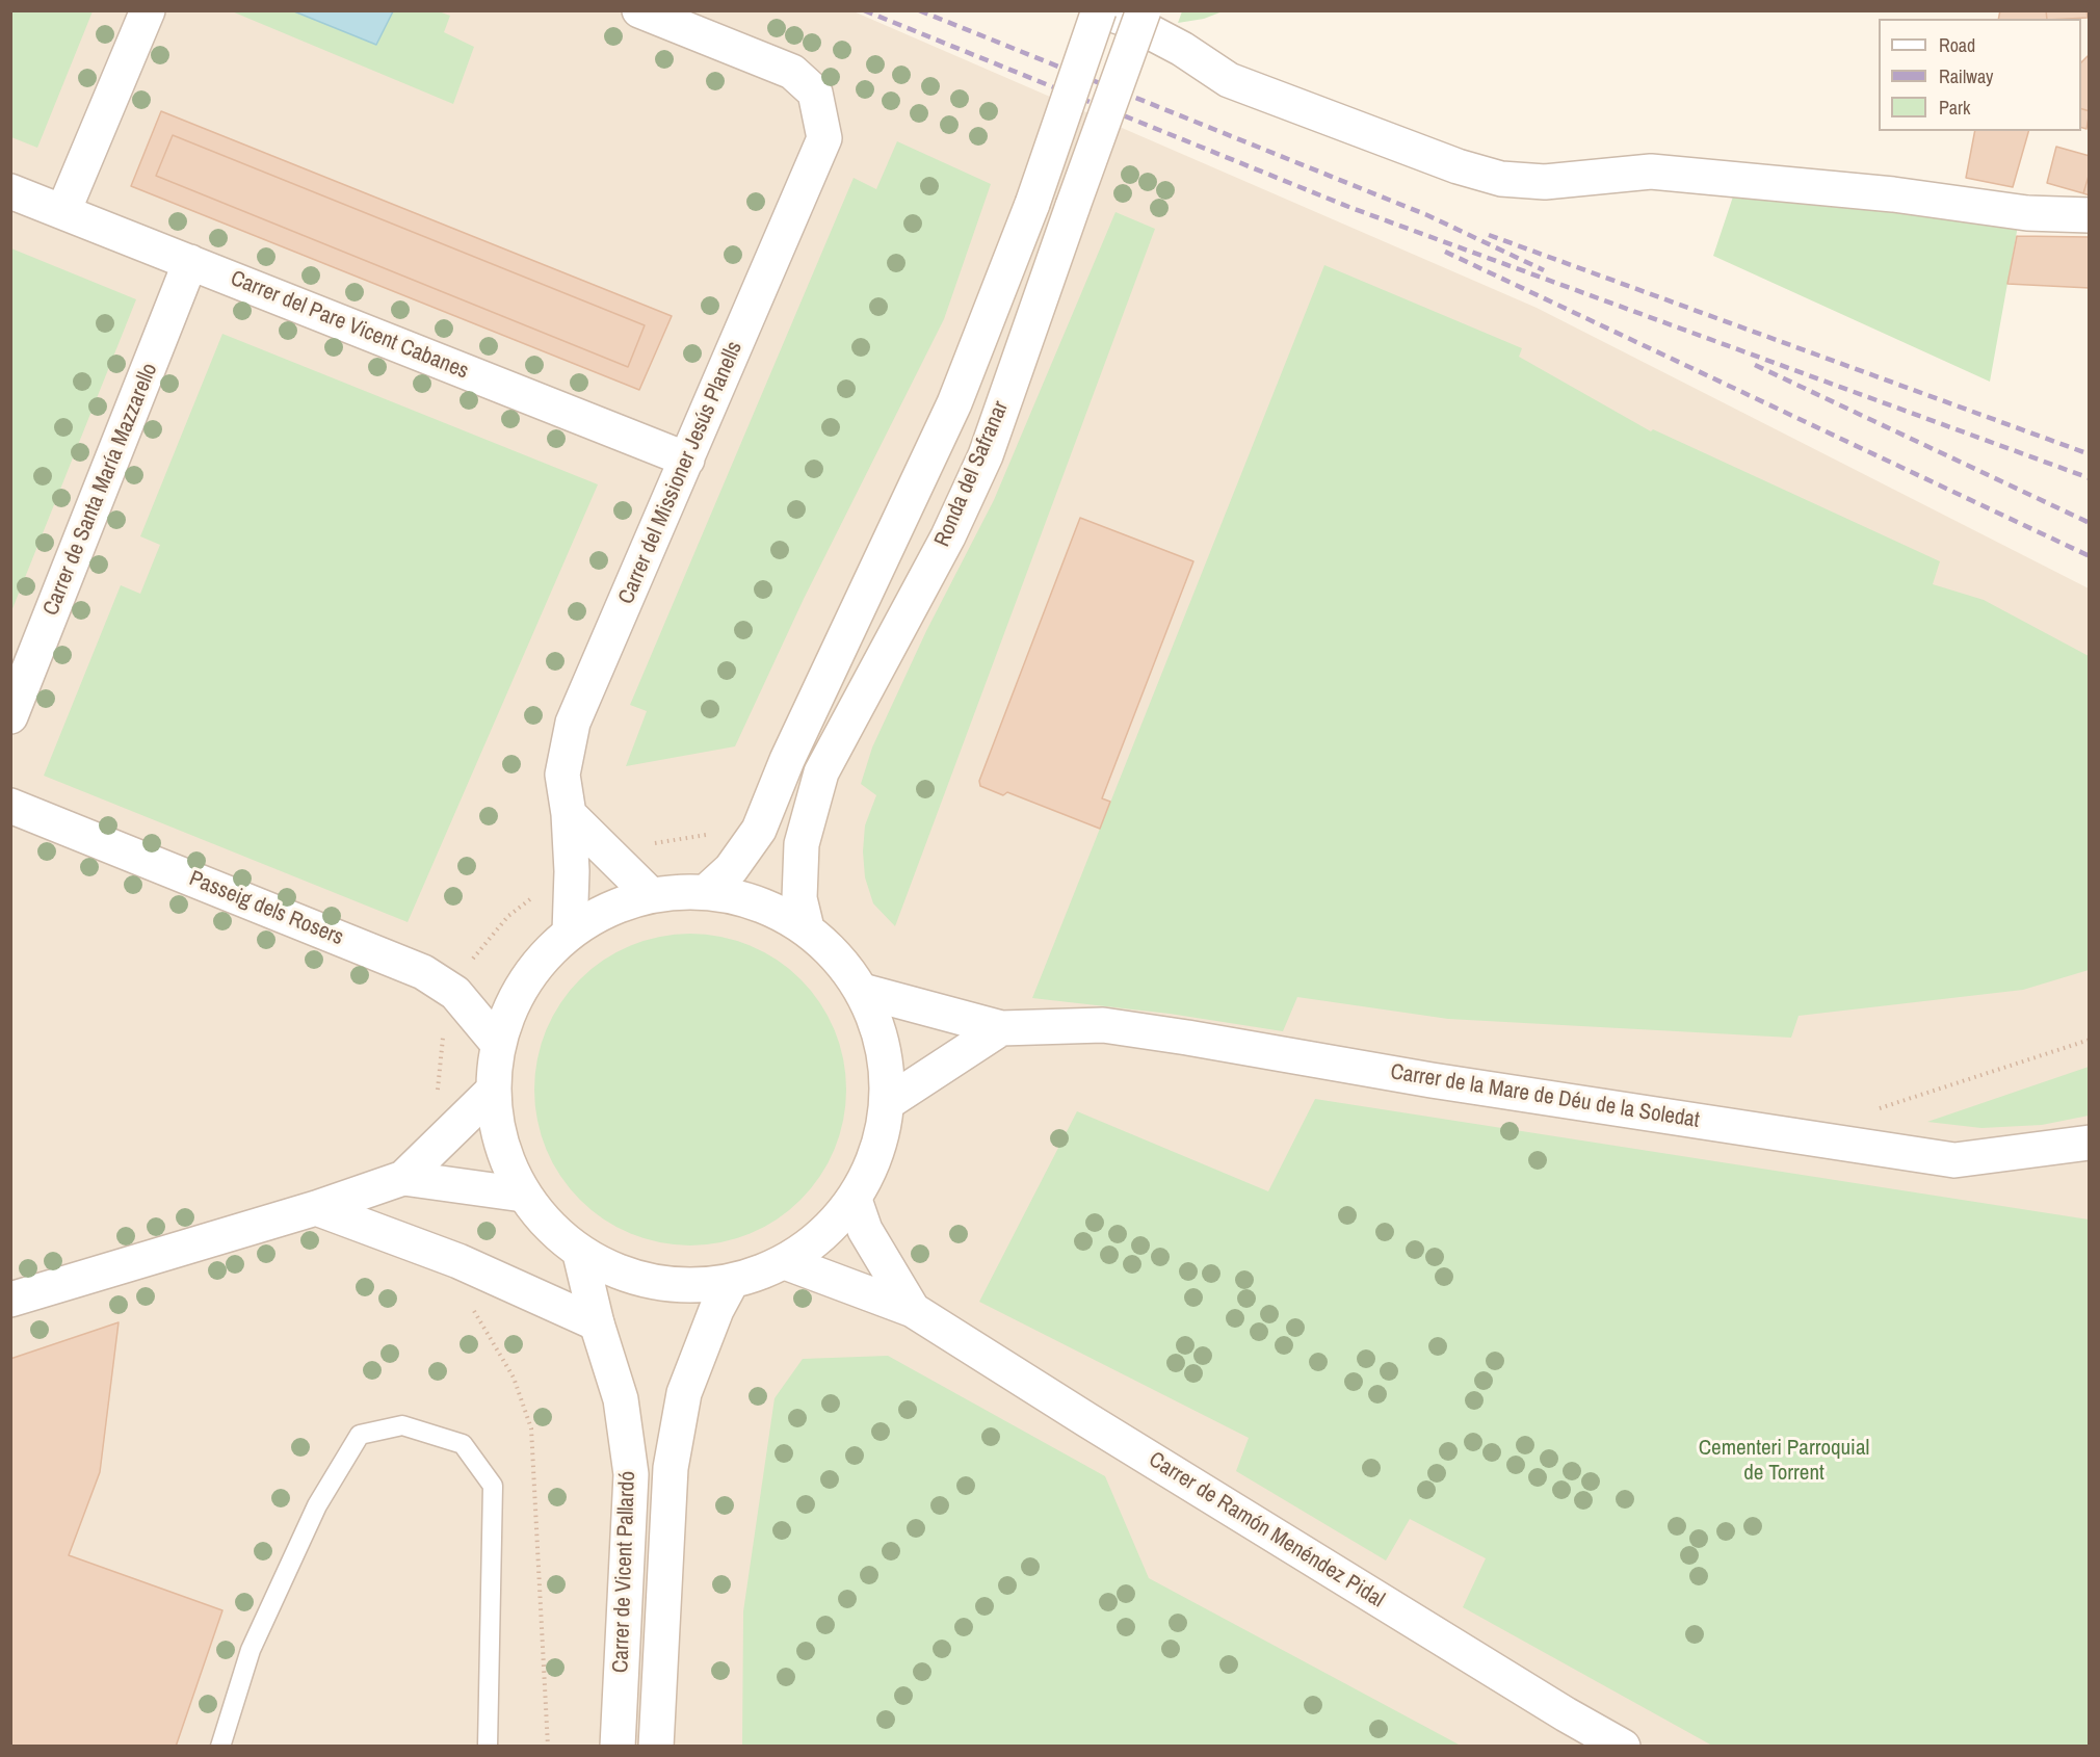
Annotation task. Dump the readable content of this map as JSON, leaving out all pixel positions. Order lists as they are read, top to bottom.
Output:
{
  "streets": {
    "street": [
      "Carrer del Pare Vicent Cabanes",
      "Carrer del Missioner Jesús Planells",
      "Ronda del Safranar",
      "Carrer de Santa María Mazzarello",
      "Passeig dels Rosers",
      "Carrer de la Mare de Déu de la Soledat",
      "Carrer de Ramón Menéndez Pidal",
      "Carrer de Vicent Pallardó"
    ]
  },
  "crossings": [
    ["Carrer del Pare Vicent Cabanes", "Carrer del Missioner Jesús Planells"],
    ["Carrer del Pare Vicent Cabanes", "Carrer de Santa María Mazzarello"]
  ],
  "parks": ["Cementeri Parroquial de Torrent"],
  "legend": ["Road", "Railway", "Park"]
}
